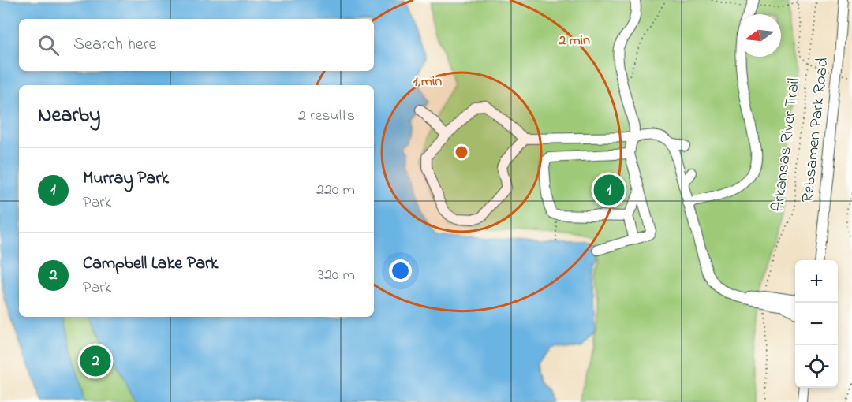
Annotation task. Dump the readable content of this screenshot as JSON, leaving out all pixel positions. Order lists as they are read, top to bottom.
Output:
{
  "streets": {
    "street": ["Rebsamen Park Road"],
    "path": ["Arkansas River Trail"]
  },
  "north": "left",
  "page": {
    "search": "Search here",
    "heading": ["Nearby", "2 results"],
    "list": [
      {
        "mark": "1",
        "name": "Murray Park",
        "note": "Park",
        "value": "220 m"
      },
      {
        "mark": "2",
        "name": "Campbell Lake Park",
        "note": "Park",
        "value": "320 m"
      }
    ],
    "pins": ["1", "2"],
    "map_buttons": ["+", "−"]
  },
  "rings": ["2 min", "1 min"]
}
